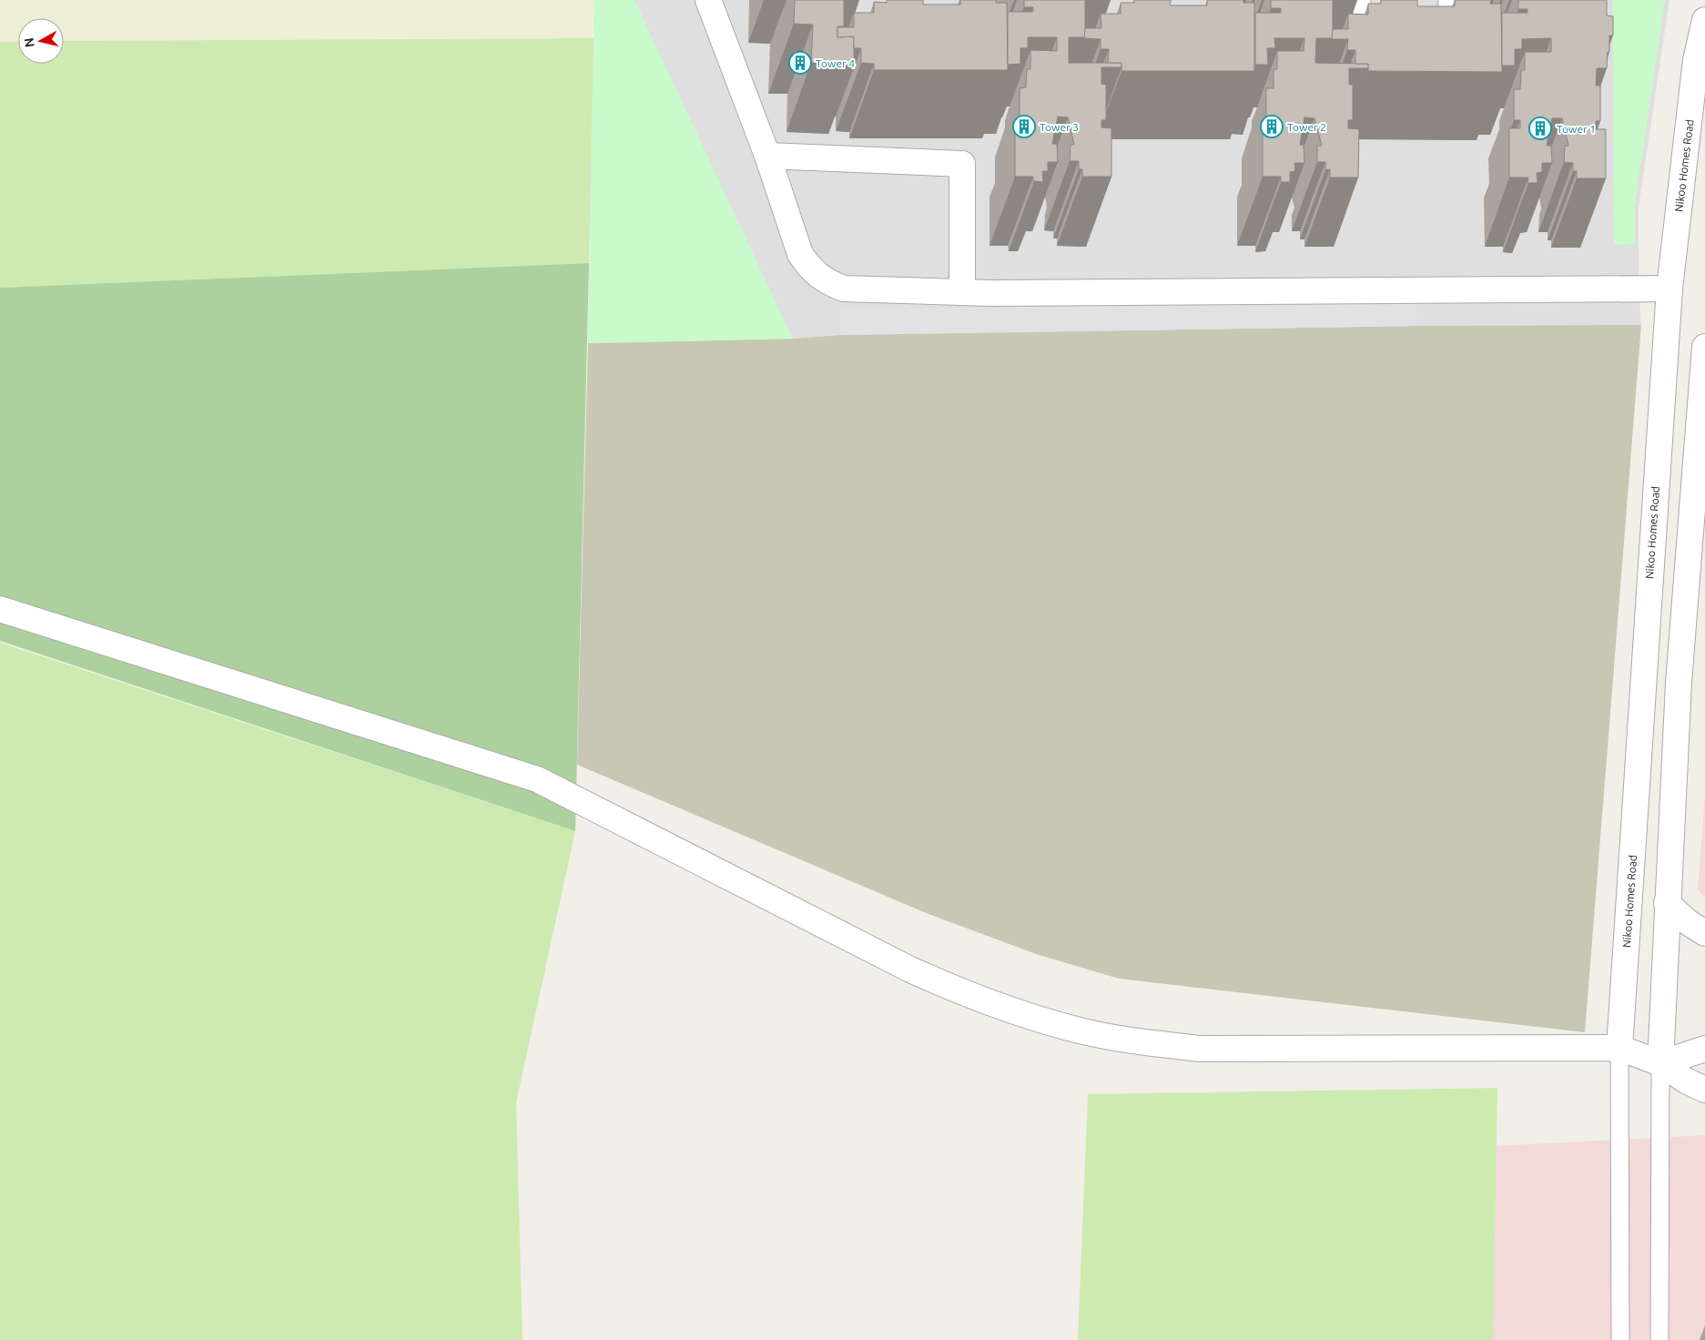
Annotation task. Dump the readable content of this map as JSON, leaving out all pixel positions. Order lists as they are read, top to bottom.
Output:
{
  "streets": {
    "street": ["Nikoo Homes Road"]
  },
  "places": {
    "building": [
      "Tower 4",
      "Tower 3",
      "Tower 2",
      "Tower 1"
    ]
  },
  "north": "left"
}
